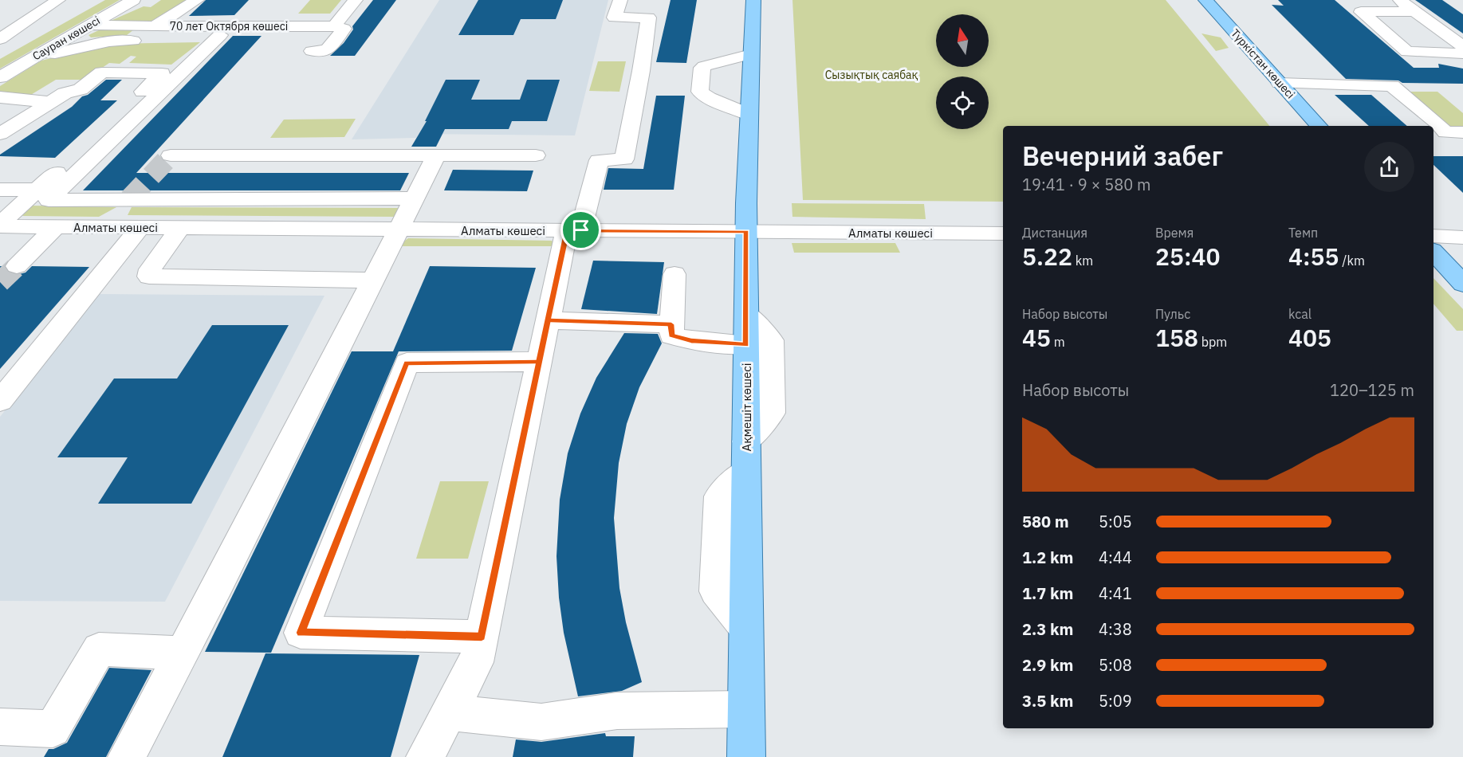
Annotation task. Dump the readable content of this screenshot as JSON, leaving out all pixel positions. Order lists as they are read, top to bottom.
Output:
{
  "streets": {
    "main road": ["Түркістан көшесі", "Ақмешіт көшесі"],
    "street": ["70 лет Октября көшесі", "Сауран көшесі", "Алматы көшесі"]
  },
  "crossings": [
    ["70 лет Октября көшесі", "Сауран көшесі"],
    ["Алматы көшесі", "Ақмешіт көшесі"]
  ],
  "parks": ["Сызықтық саябақ"],
  "north": "top",
  "page": {
    "heading": ["Вечерний забег", "19:41 · 9 × 580 m"],
    "stats": [
      ["Дистанция", "5.22 km"],
      ["Время", "25:40"],
      ["Темп", "4:55 /km"],
      ["Набор высоты", "45 m"],
      ["Пульс", "158 bpm"],
      ["kcal", "405"]
    ],
    "chart": ["Набор высоты", "120–125 m"],
    "list": [
      {
        "name": "580 m",
        "note": "5:05"
      },
      {
        "name": "1.2 km",
        "note": "4:44"
      },
      {
        "name": "1.7 km",
        "note": "4:41"
      },
      {
        "name": "2.3 km",
        "note": "4:38"
      },
      {
        "name": "2.9 km",
        "note": "5:08"
      },
      {
        "name": "3.5 km",
        "note": "5:09"
      }
    ]
  }
}
